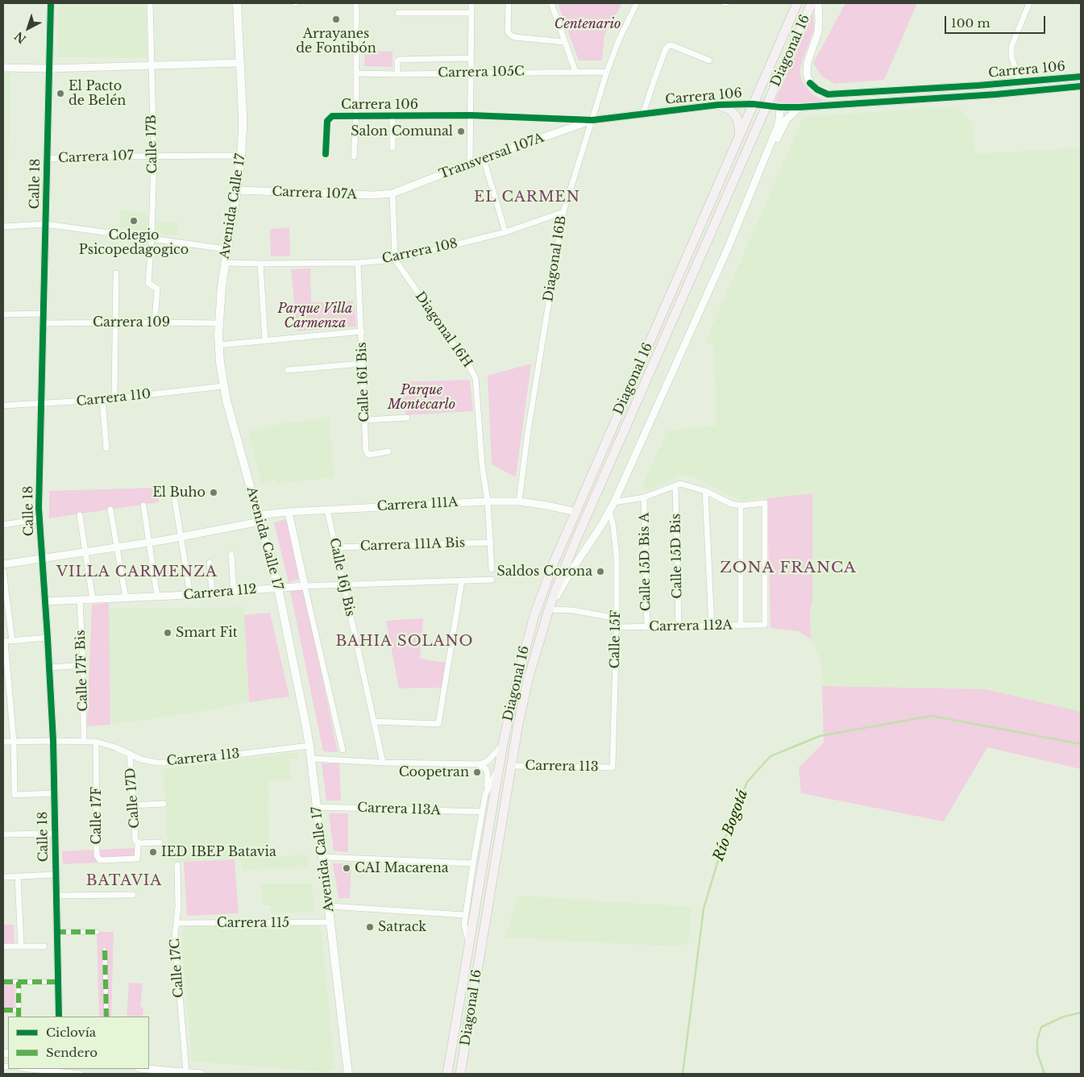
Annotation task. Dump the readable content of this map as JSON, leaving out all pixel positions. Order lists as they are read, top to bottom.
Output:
{
  "streets": {
    "main road": ["Diagonal 16", "Avenida Calle 17"],
    "street": [
      "Carrera 106",
      "Carrera 105C",
      "Calle 17B",
      "Transversal 107A",
      "Carrera 107",
      "Calle 18",
      "Carrera 107A",
      "Carrera 108",
      "Diagonal 16B",
      "Carrera 109",
      "Diagonal 16H",
      "Calle 16I Bis",
      "Carrera 110",
      "Carrera 111A",
      "Carrera 111A Bis",
      "Calle 15D Bis",
      "Calle 15D Bis A",
      "Calle 16J Bis",
      "Carrera 112",
      "Carrera 112A",
      "Calle 15F",
      "Calle 17F Bis",
      "Carrera 113",
      "Calle 17D",
      "Carrera 113A",
      "Calle 17F",
      "Carrera 115",
      "Calle 17C"
    ]
  },
  "crossings": [
    ["Diagonal 16", "Carrera 106"],
    ["Diagonal 16", "Carrera 111A"],
    ["Diagonal 16", "Calle 15F"],
    ["Diagonal 16", "Carrera 113"],
    ["Diagonal 16", "Carrera 113A"],
    ["Carrera 106", "Transversal 107A"],
    ["Carrera 106", "Diagonal 16B"],
    ["Carrera 105C", "Diagonal 16B"],
    ["Calle 17B", "Carrera 107"],
    ["Calle 17B", "Carrera 109"],
    ["Transversal 107A", "Carrera 107A"],
    ["Transversal 107A", "Diagonal 16B"],
    ["Carrera 107", "Calle 18"],
    ["Carrera 107", "Avenida Calle 17"],
    ["Calle 18", "Carrera 109"],
    ["Calle 18", "Carrera 110"],
    ["Calle 18", "Carrera 111A"],
    ["Calle 18", "Carrera 112"],
    ["Calle 18", "Carrera 113"],
    ["Carrera 107A", "Avenida Calle 17"],
    ["Avenida Calle 17", "Carrera 108"],
    ["Avenida Calle 17", "Carrera 109"],
    ["Avenida Calle 17", "Carrera 110"],
    ["Avenida Calle 17", "Carrera 111A"],
    ["Avenida Calle 17", "Carrera 112"],
    ["Avenida Calle 17", "Carrera 113"],
    ["Avenida Calle 17", "Carrera 113A"],
    ["Avenida Calle 17", "Carrera 115"],
    ["Carrera 108", "Diagonal 16B"],
    ["Carrera 108", "Diagonal 16H"],
    ["Carrera 108", "Calle 16I Bis"],
    ["Diagonal 16B", "Carrera 111A"],
    ["Diagonal 16H", "Carrera 111A"],
    ["Diagonal 16H", "Carrera 111A Bis"],
    ["Carrera 111A", "Calle 16J Bis"],
    ["Carrera 111A Bis", "Calle 16J Bis"],
    ["Calle 15D Bis", "Carrera 112A"],
    ["Calle 15D Bis A", "Carrera 112A"],
    ["Calle 16J Bis", "Carrera 112"],
    ["Carrera 112", "Calle 17F Bis"],
    ["Carrera 112A", "Calle 15F"],
    ["Calle 15F", "Carrera 113"],
    ["Calle 17F Bis", "Carrera 113"],
    ["Carrera 113", "Calle 17D"],
    ["Carrera 113", "Calle 17F"],
    ["Calle 17D", "Calle 17F"],
    ["Carrera 115", "Calle 17C"]
  ],
  "districts": [
    "EL CARMEN",
    "ZONA FRANCA",
    "VILLA CARMENZA",
    "BAHIA SOLANO",
    "BATAVIA"
  ],
  "water": ["Río Bogotá"],
  "parks": ["Centenario", "Parque Villa Carmenza", "Parque Montecarlo"],
  "places": [
    "Arrayanes de Fontibón",
    "El Pacto de Belén",
    "Salon Comunal",
    "Colegio Psicopedagogico",
    "El Buho",
    "Saldos Corona",
    "Smart Fit",
    "Coopetran",
    "IED IBEP Batavia",
    "CAI Macarena",
    "Satrack"
  ],
  "legend": ["Ciclovía", "Sendero"],
  "scale_bar": "100 m",
  "north": "bottom left"
}
